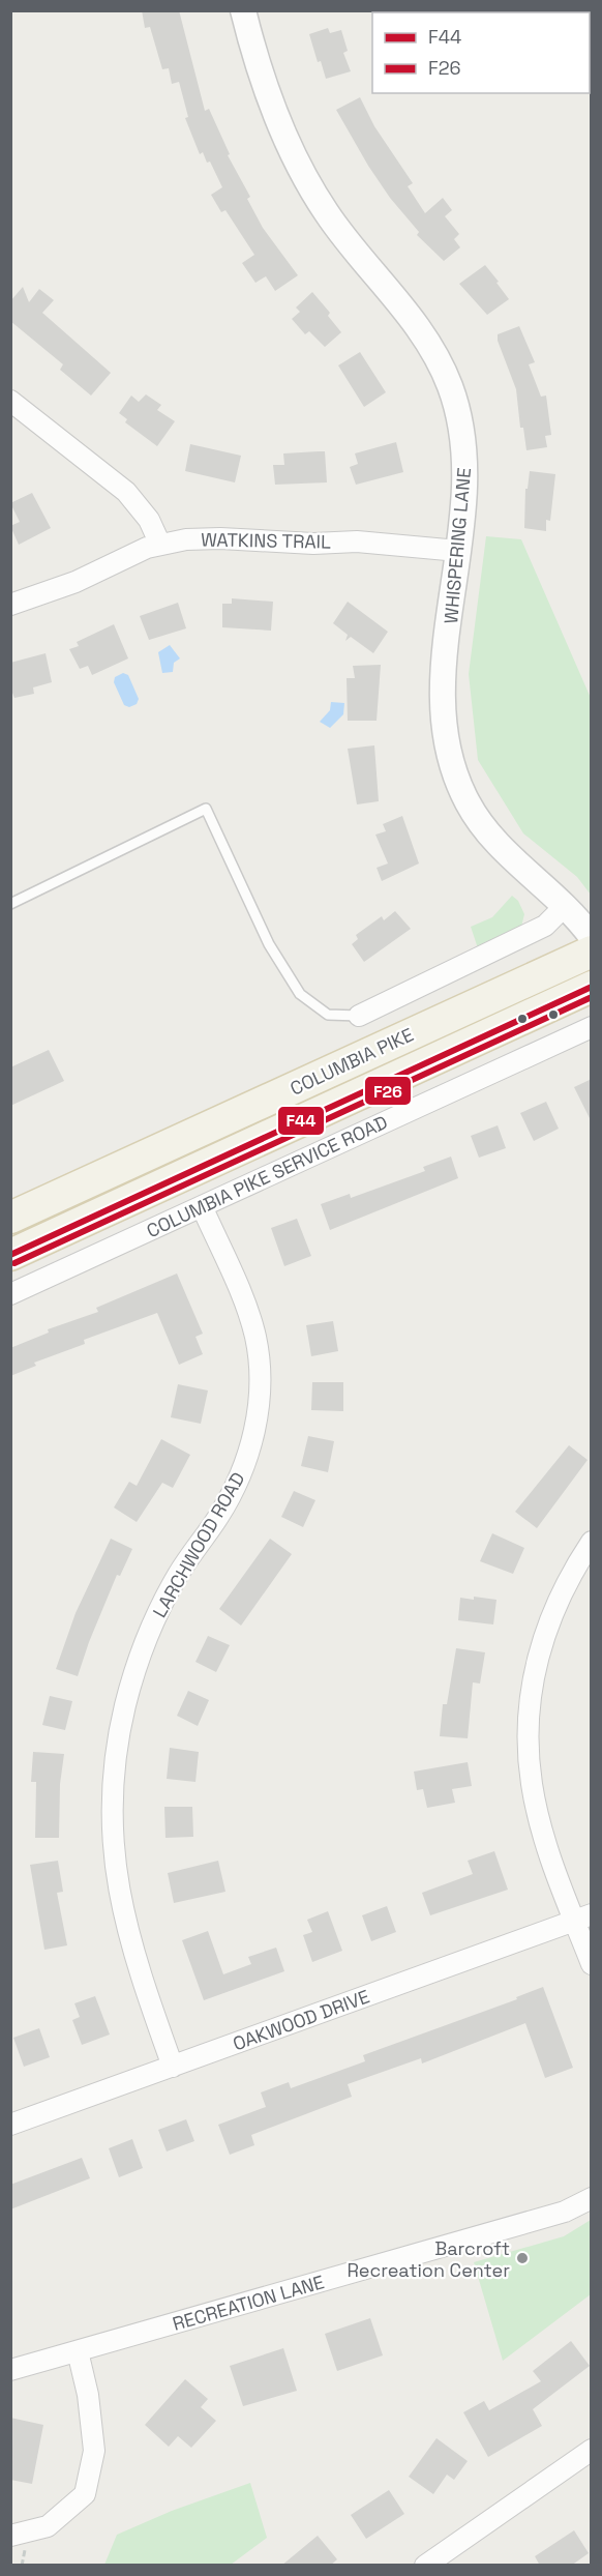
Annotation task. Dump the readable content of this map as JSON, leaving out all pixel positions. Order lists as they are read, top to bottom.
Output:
{
  "streets": {
    "main road": ["COLUMBIA PIKE"],
    "street": [
      "WATKINS TRAIL",
      "WHISPERING LANE",
      "COLUMBIA PIKE SERVICE ROAD",
      "LARCHWOOD ROAD",
      "OAKWOOD DRIVE",
      "RECREATION LANE"
    ]
  },
  "crossings": [
    ["WATKINS TRAIL", "WHISPERING LANE"],
    ["COLUMBIA PIKE SERVICE ROAD", "LARCHWOOD ROAD"],
    ["LARCHWOOD ROAD", "OAKWOOD DRIVE"]
  ],
  "places": ["Barcroft Recreation Center"],
  "lines": ["transit line F44", "transit line F26"],
  "legend": ["F44", "F26"]
}
